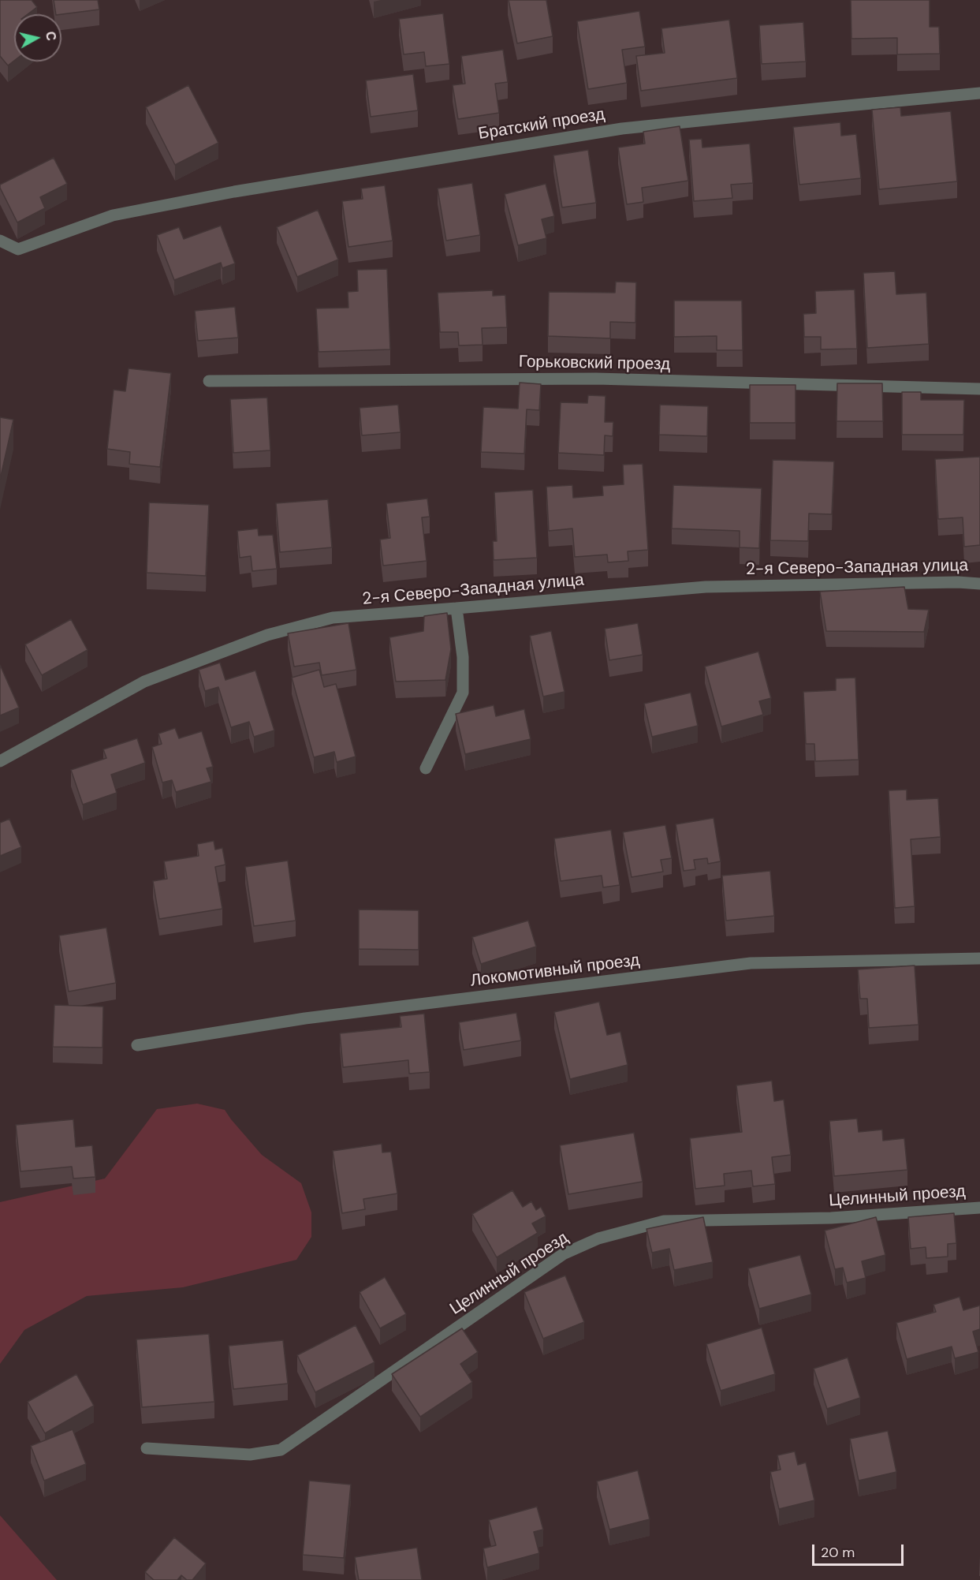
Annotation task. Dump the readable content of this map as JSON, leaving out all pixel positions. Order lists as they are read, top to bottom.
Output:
{
  "streets": {
    "street": [
      "Братский проезд",
      "Горьковский проезд",
      "2-я Северо-Западная улица",
      "Локомотивный проезд",
      "Целинный проезд"
    ]
  },
  "scale_bar": "20 m",
  "north": "right"
}
